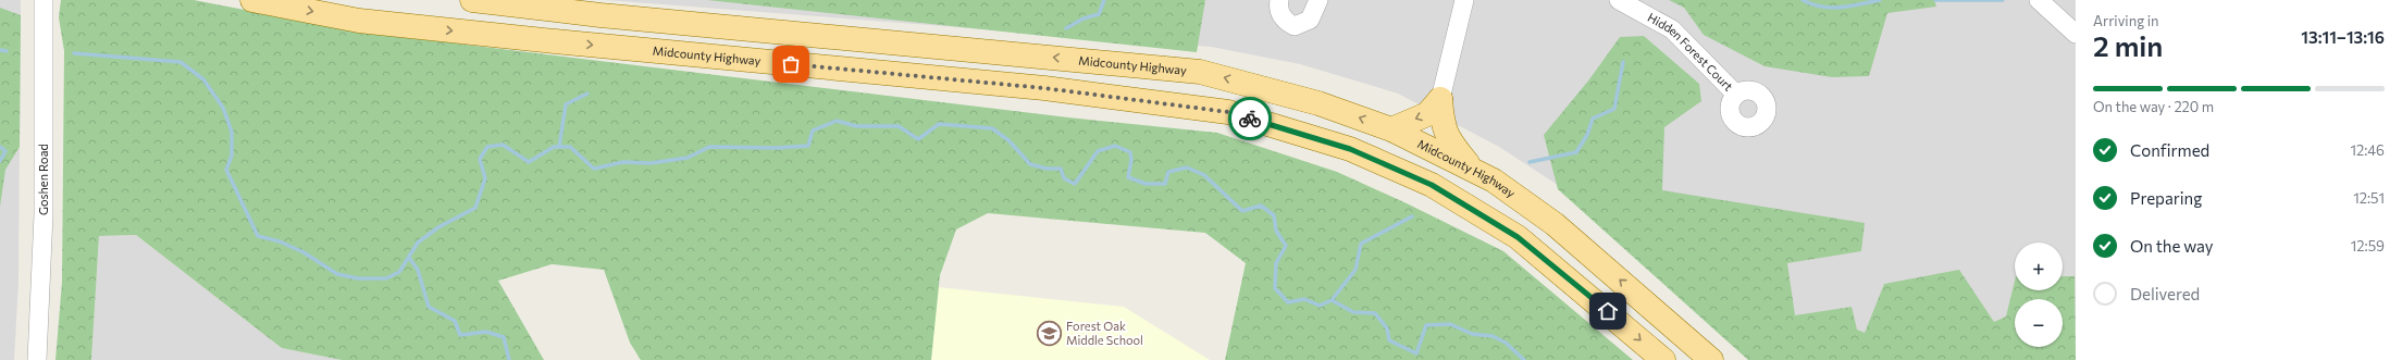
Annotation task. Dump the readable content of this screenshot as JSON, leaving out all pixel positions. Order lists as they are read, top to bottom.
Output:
{
  "streets": {
    "main road": ["Midcounty Highway"],
    "street": ["Hidden Forest Court", "Goshen Road"]
  },
  "places": {
    "school or university": ["Forest Oak Middle School"]
  },
  "page": {
    "heading": ["2 min", "Arriving in", "13:11–13:16"],
    "bar": "On the way · 220 m",
    "list": [
      ["Confirmed", "12:46"],
      ["Preparing", "12:51"],
      ["On the way", "12:59"],
      "Delivered"
    ],
    "map_buttons": ["+", "−"]
  }
}
